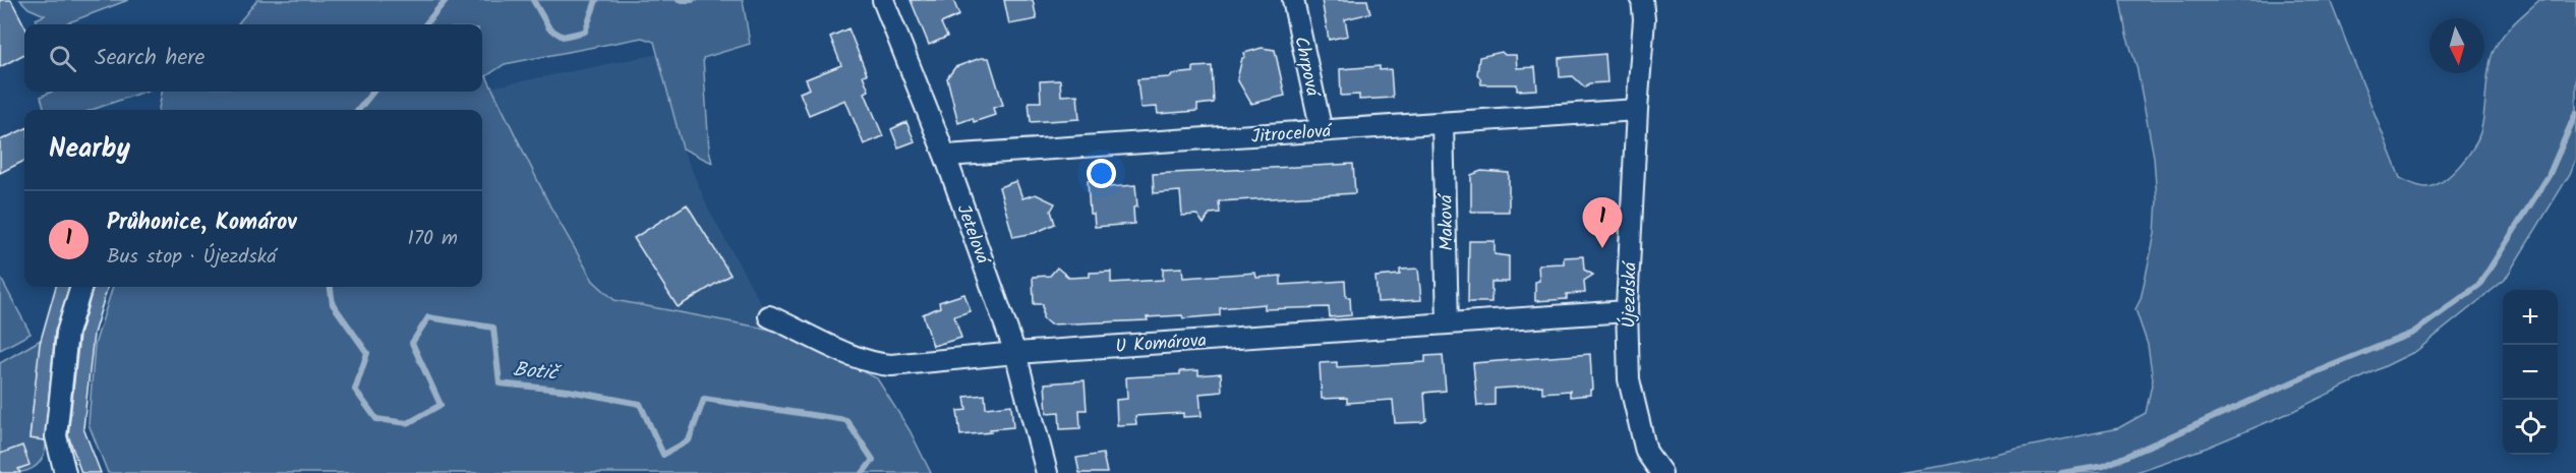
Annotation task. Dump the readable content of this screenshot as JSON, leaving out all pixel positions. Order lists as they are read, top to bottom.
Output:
{
  "streets": {
    "street": [
      "Chrpová",
      "Jitrocelová",
      "Maková",
      "Jetelová",
      "Újezdská",
      "U Komárova"
    ]
  },
  "crossings": [
    ["Chrpová", "Jitrocelová"],
    ["Jitrocelová", "Maková"],
    ["Jitrocelová", "Jetelová"],
    ["Jitrocelová", "Újezdská"],
    ["Maková", "U Komárova"],
    ["Jetelová", "U Komárova"],
    ["Újezdská", "U Komárova"]
  ],
  "water": ["Botič"],
  "north": "bottom",
  "page": {
    "search": "Search here",
    "heading": "Nearby",
    "list": [
      {
        "mark": "1",
        "name": "Průhonice, Komárov",
        "note": "Bus stop · Újezdská",
        "value": "170 m"
      }
    ],
    "pins": "1",
    "map_buttons": ["+", "−"]
  }
}
